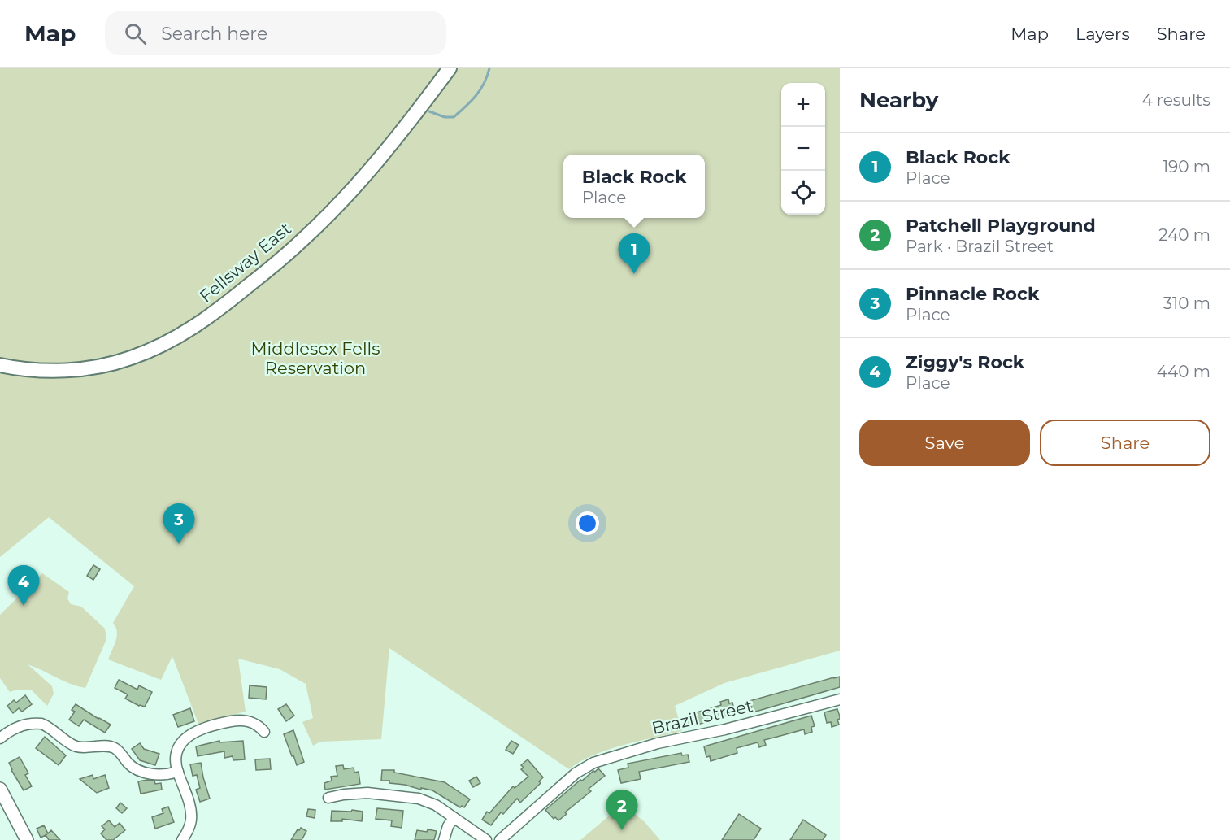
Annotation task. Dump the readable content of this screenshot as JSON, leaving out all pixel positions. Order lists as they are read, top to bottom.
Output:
{
  "streets": {
    "main road": ["Fellsway East"],
    "street": ["Brazil Street"]
  },
  "parks": ["Middlesex Fells Reservation"],
  "page": {
    "header": "Map",
    "search": "Search here",
    "nav": ["Map", "Layers", "Share"],
    "heading": ["Nearby", "4 results"],
    "map_buttons": ["+", "−"],
    "list": [
      {
        "mark": "1",
        "name": "Black Rock",
        "note": "Place",
        "value": "190 m"
      },
      {
        "mark": "2",
        "name": "Patchell Playground",
        "note": "Park · Brazil Street",
        "value": "240 m"
      },
      {
        "mark": "3",
        "name": "Pinnacle Rock",
        "note": "Place",
        "value": "310 m"
      },
      {
        "mark": "4",
        "name": "Ziggy's Rock",
        "note": "Place",
        "value": "440 m"
      }
    ],
    "popup": ["Black Rock", "Place"],
    "pins": [
      "1",
      "3",
      "4",
      "2"
    ],
    "buttons": ["Save", "Share"]
  }
}
